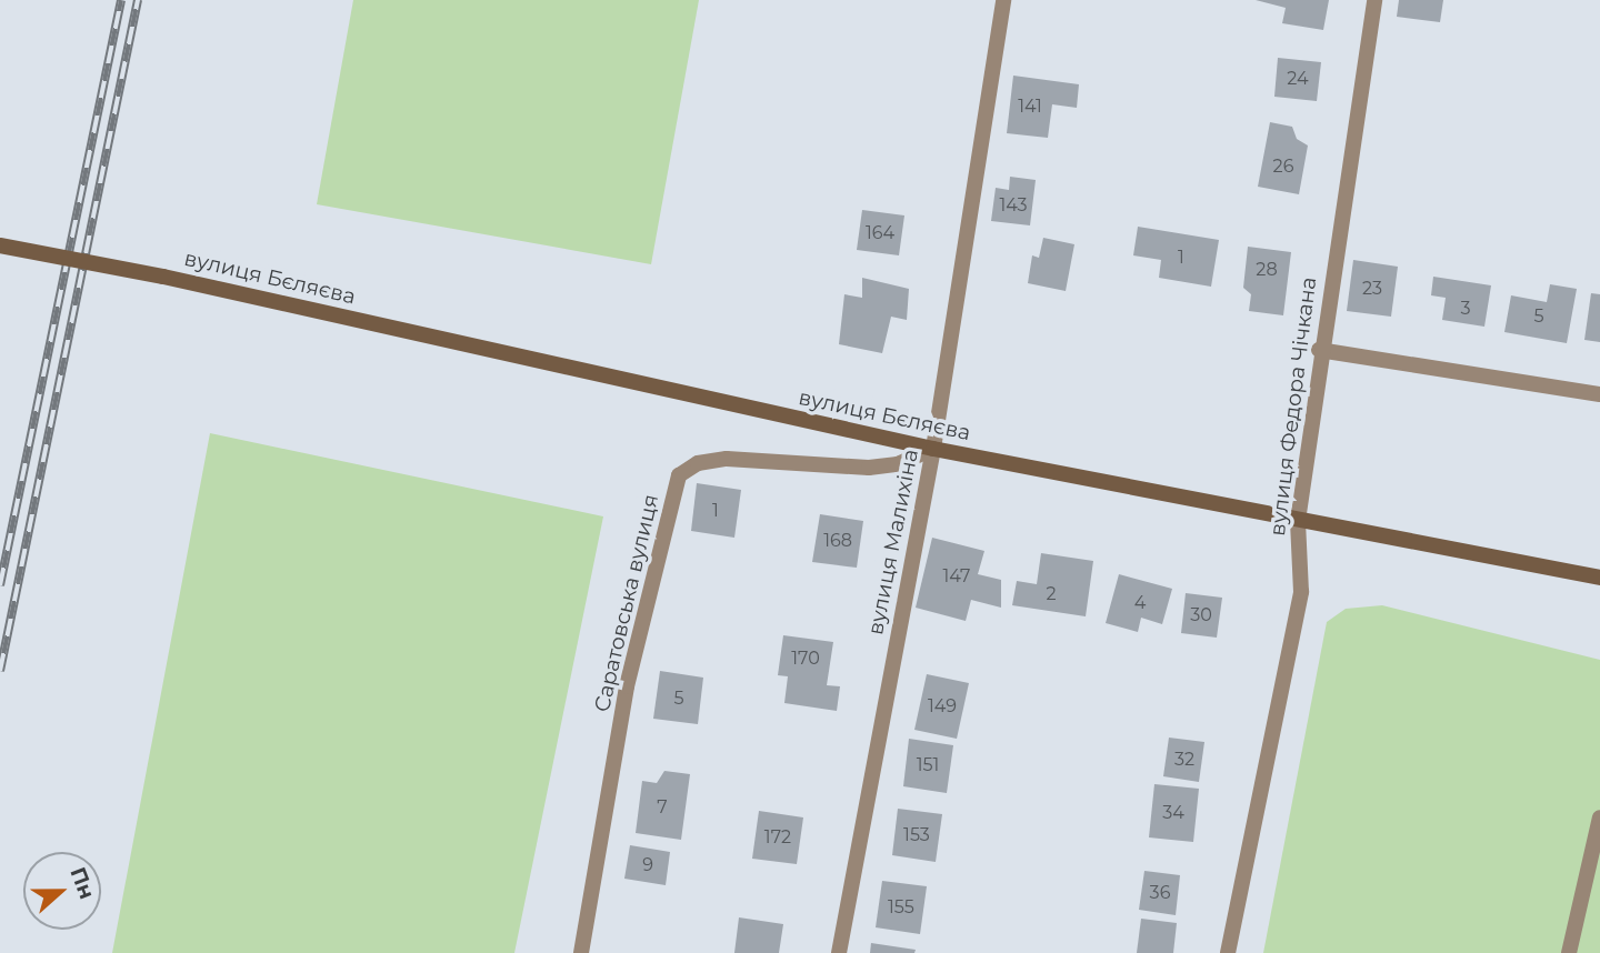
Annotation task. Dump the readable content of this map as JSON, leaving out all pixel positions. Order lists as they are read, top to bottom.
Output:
{
  "streets": {
    "street": [
      "вулиця Бєляєва",
      "вулиця Федора Чічкана",
      "вулиця Малихіна",
      "Саратовська вулиця"
    ]
  },
  "crossings": [
    ["вулиця Бєляєва", "вулиця Федора Чічкана"],
    ["вулиця Бєляєва", "вулиця Малихіна"],
    ["вулиця Бєляєва", "Саратовська вулиця"],
    ["вулиця Малихіна", "Саратовська вулиця"]
  ],
  "house_numbers": [
    "24",
    "141",
    "26",
    "143",
    "164",
    "1",
    "28",
    "23",
    "3",
    "5",
    "1",
    "168",
    "147",
    "2",
    "4",
    "30",
    "170",
    "5",
    "149",
    "32",
    "151",
    "7",
    "34",
    "153",
    "172",
    "9",
    "36",
    "155"
  ],
  "north": "right"
}
